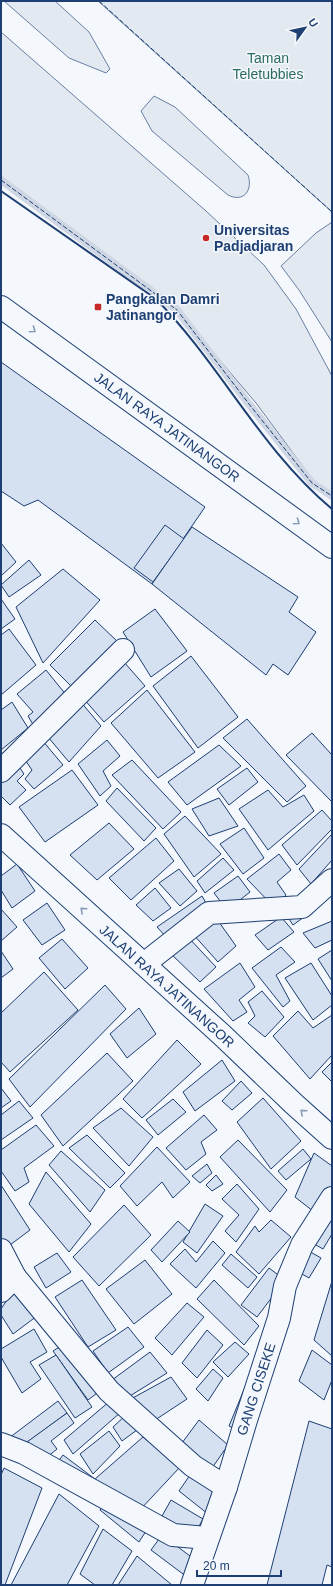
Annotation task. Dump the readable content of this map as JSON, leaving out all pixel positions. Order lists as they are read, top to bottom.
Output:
{
  "streets": {
    "main road": ["JALAN RAYA JATINANGOR", "GANG CISEKE"]
  },
  "parks": ["Taman Teletubbies"],
  "places": {
    "other": ["Universitas Padjadjaran"],
    "transit": ["Pangkalan Damri Jatinangor"]
  },
  "scale_bar": "20 m",
  "north": "top right"
}
